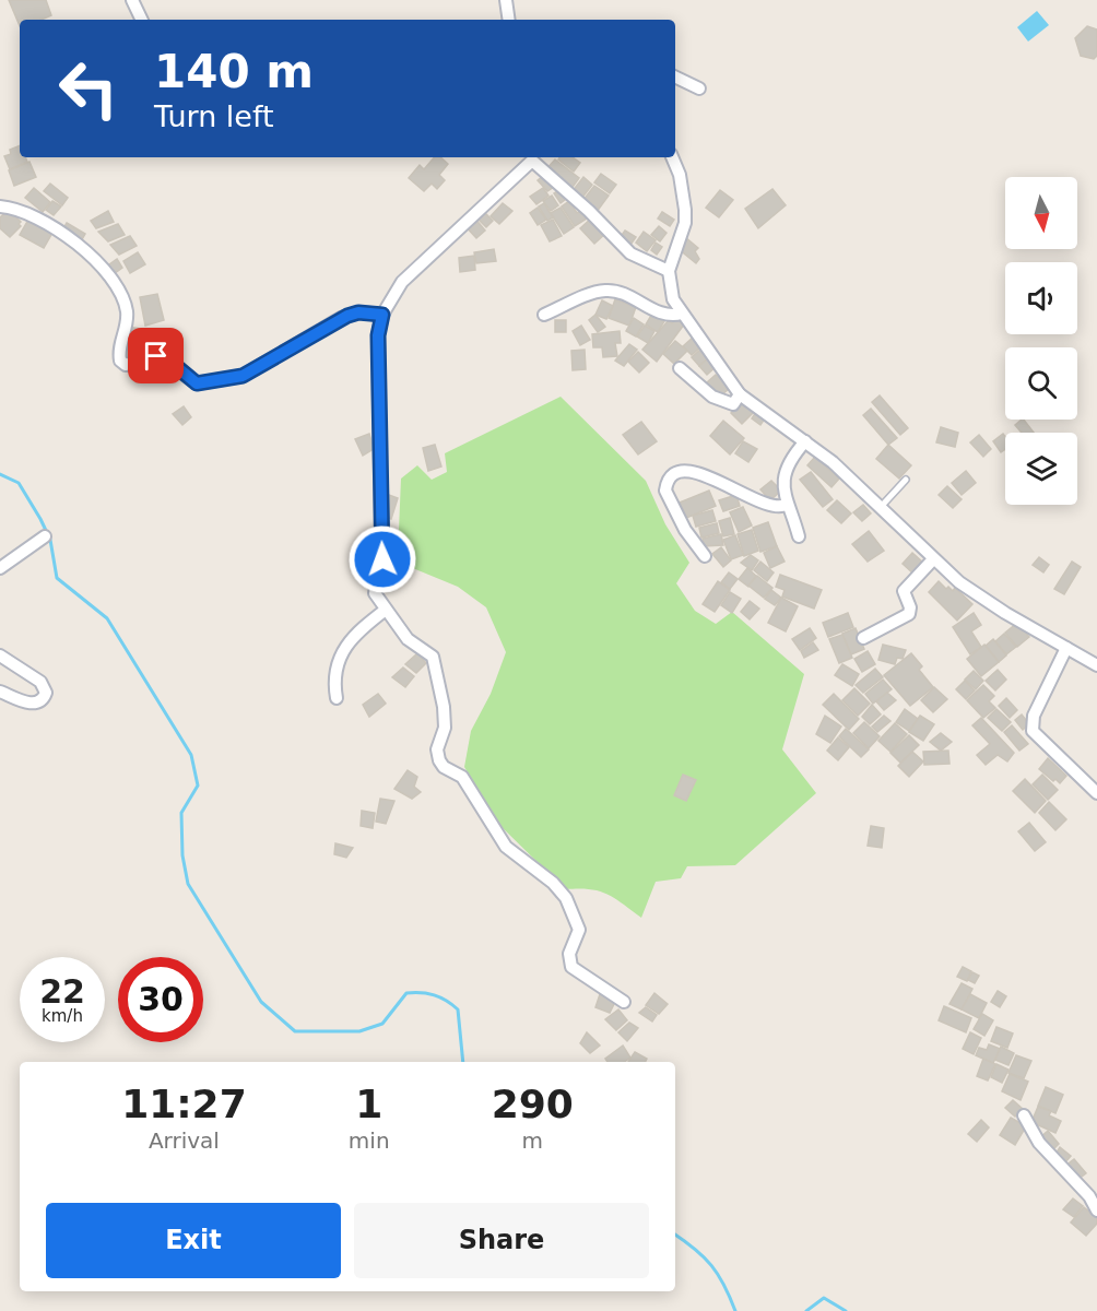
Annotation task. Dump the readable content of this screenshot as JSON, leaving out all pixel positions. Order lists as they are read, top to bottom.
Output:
{
  "north": "bottom",
  "page": {
    "turn": ["140 m", "Turn left"],
    "speed": "22 km/h",
    "limit": "30",
    "eta": [
      "11:27",
      "Arrival",
      "1",
      "min",
      "290",
      "m"
    ],
    "buttons": ["Exit", "Share"]
  }
}
